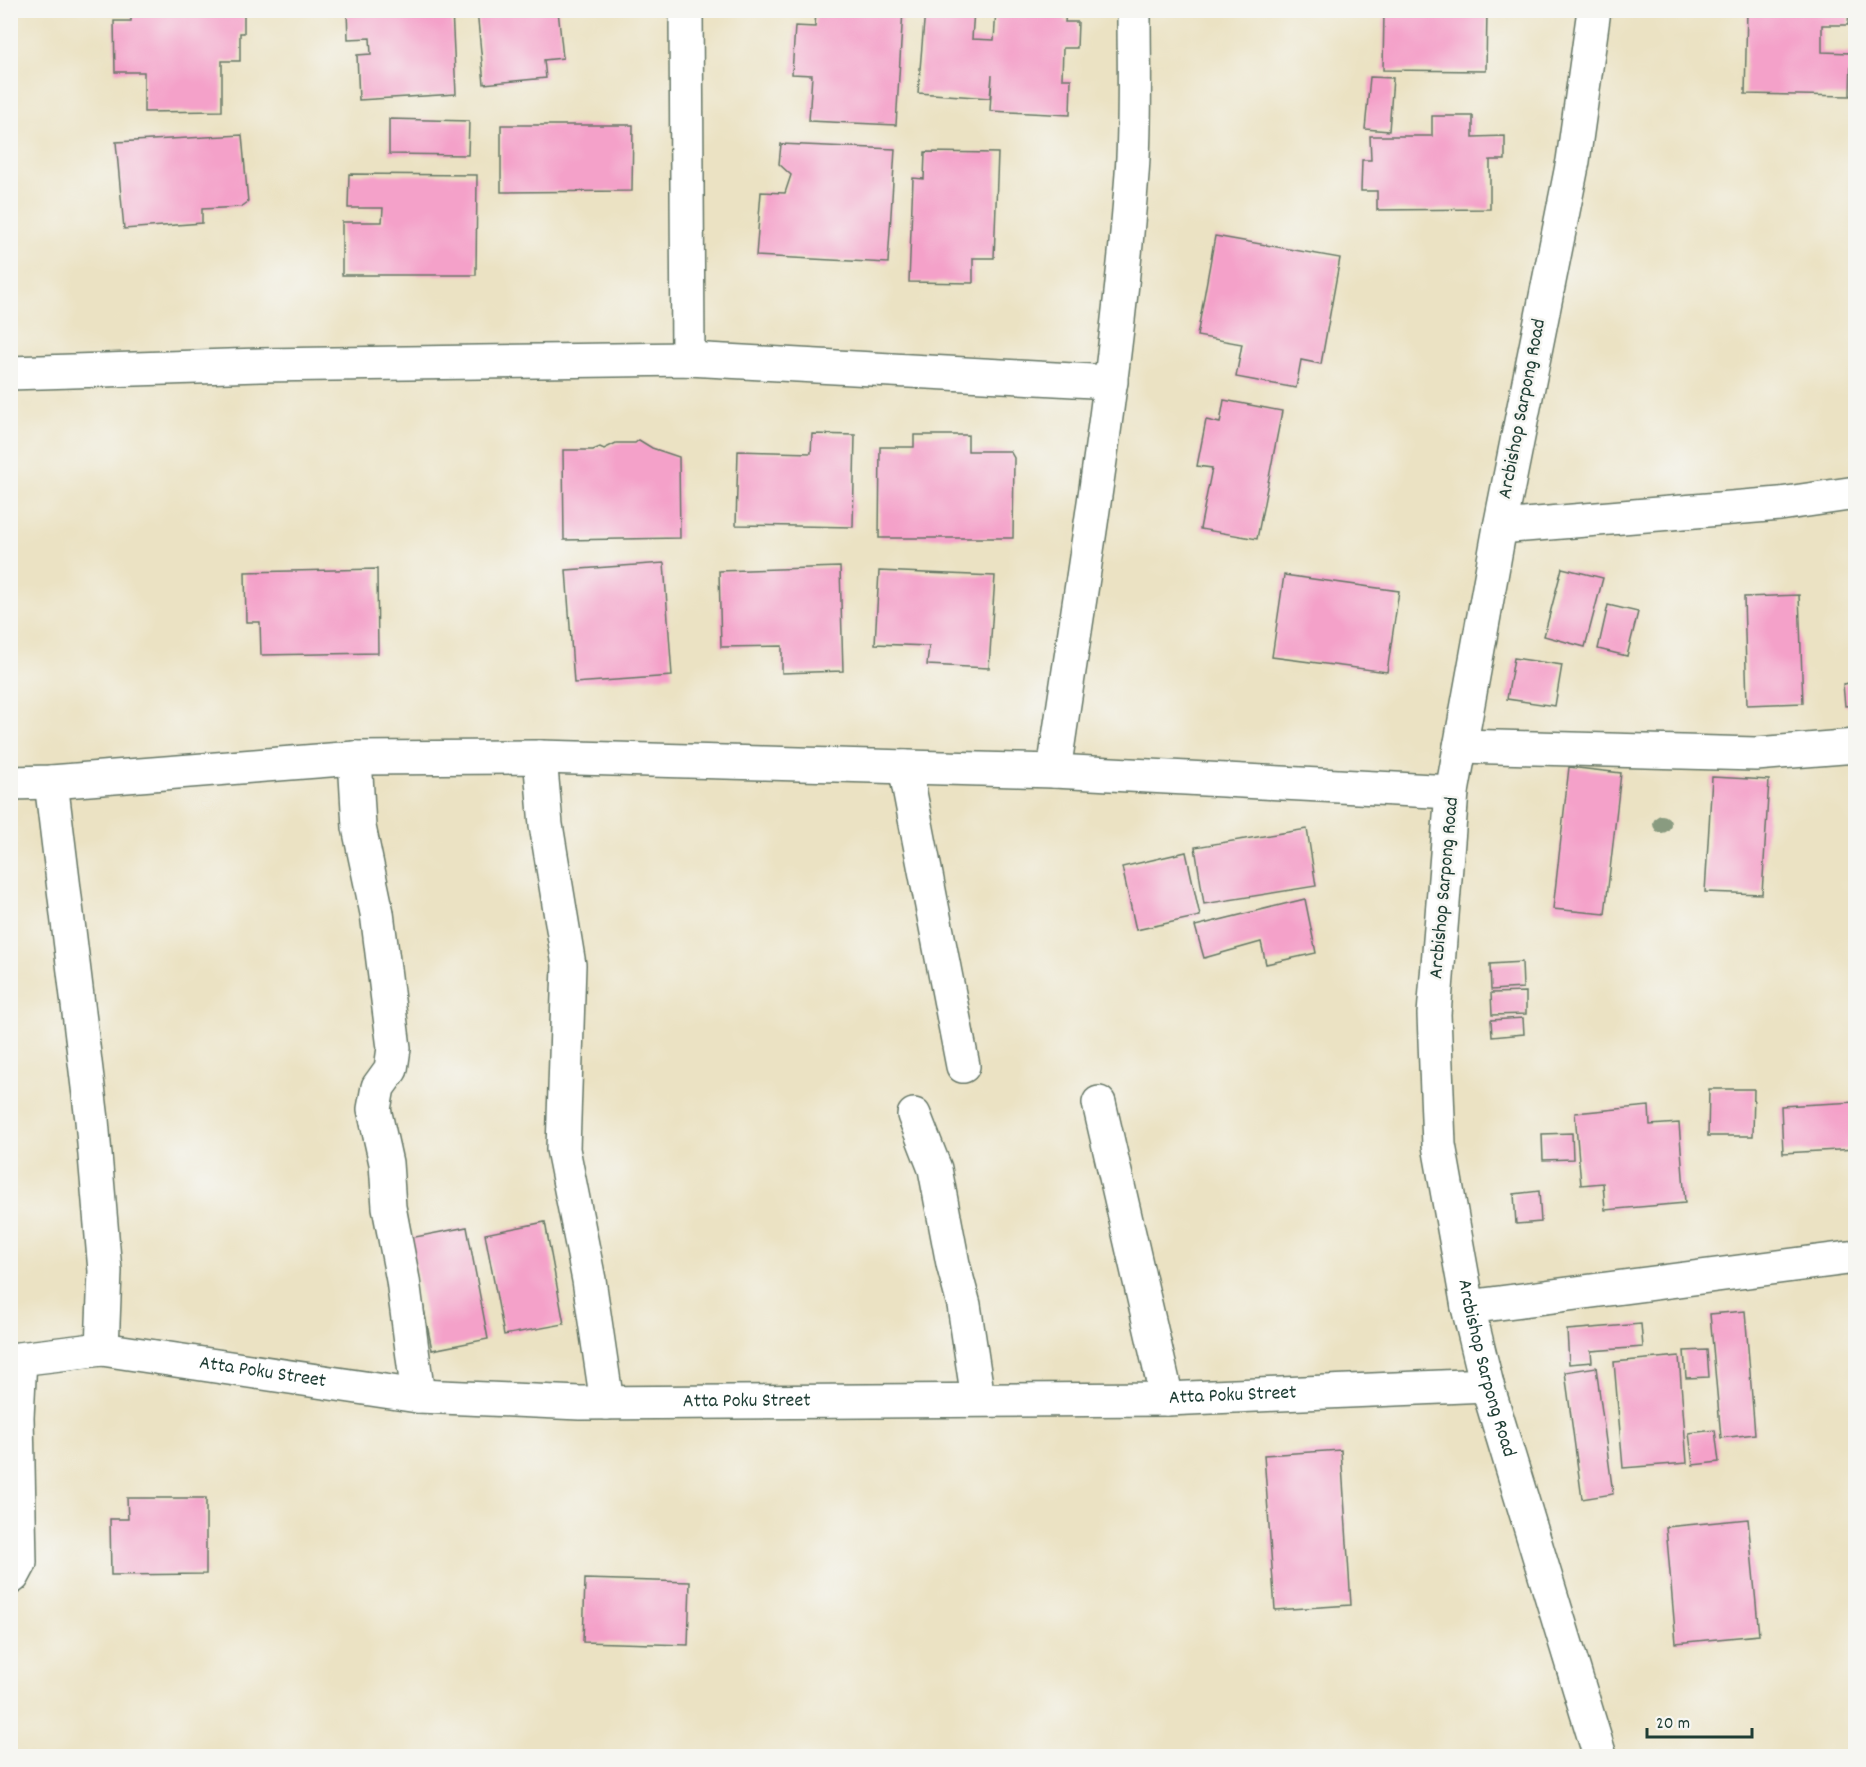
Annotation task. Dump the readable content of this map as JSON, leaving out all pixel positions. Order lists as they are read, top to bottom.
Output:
{
  "streets": {
    "street": ["Arcbishop Sarpong Road", "Atta Poku Street"]
  },
  "crossings": [
    ["Arcbishop Sarpong Road", "Atta Poku Street"]
  ],
  "scale_bar": "20 m"
}
